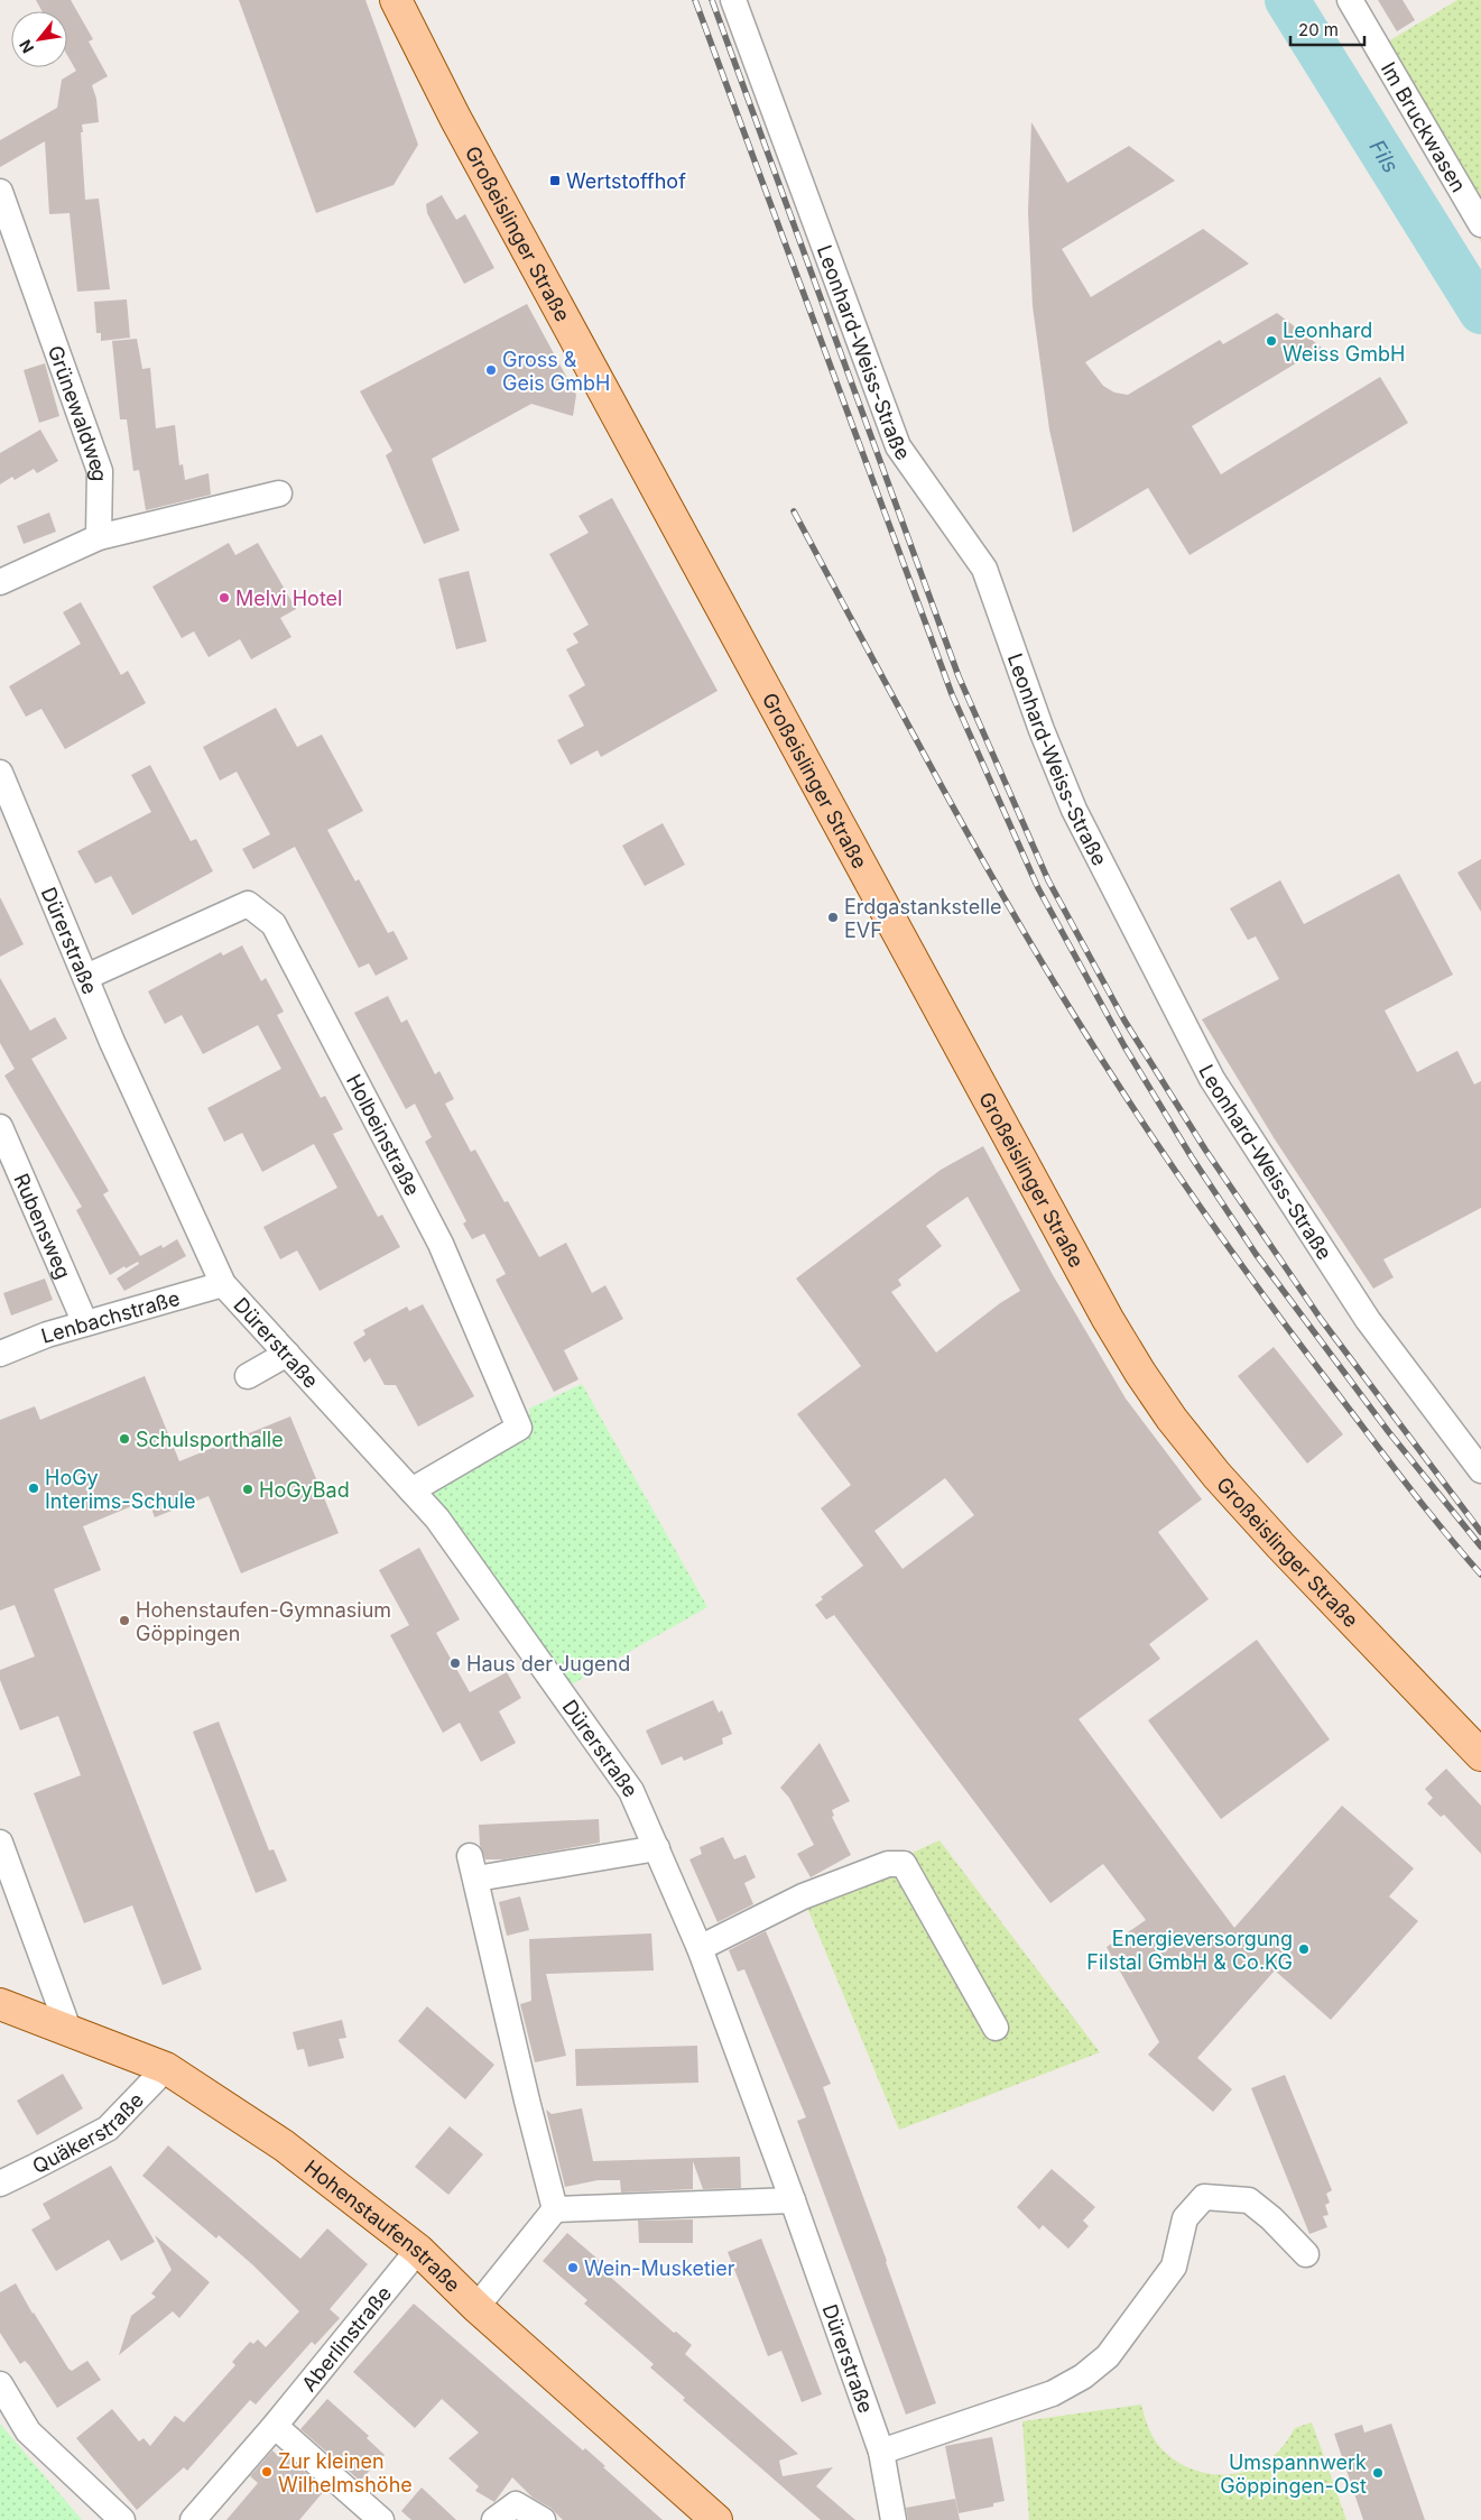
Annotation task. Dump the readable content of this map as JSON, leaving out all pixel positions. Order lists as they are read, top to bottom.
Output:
{
  "streets": {
    "main road": ["Großeislinger Straße", "Hohenstaufenstraße"],
    "street": [
      "Im Bruckwasen",
      "Leonhard-Weiss-Straße",
      "Grünewaldweg",
      "Dürerstraße",
      "Holbeinstraße",
      "Rubensweg",
      "Lenbachstraße",
      "Quäkerstraße",
      "Aberlinstraße"
    ]
  },
  "crossings": [
    ["Dürerstraße", "Holbeinstraße"],
    ["Dürerstraße", "Lenbachstraße"],
    ["Rubensweg", "Lenbachstraße"],
    ["Quäkerstraße", "Hohenstaufenstraße"],
    ["Hohenstaufenstraße", "Aberlinstraße"]
  ],
  "water": ["Fils"],
  "places": {
    "transit": ["Wertstoffhof"],
    "other": [
      "Leonhard Weiss GmbH",
      "Gross & Geis GmbH",
      "Melvi Hotel",
      "Erdgastankstelle EVF",
      "Schulsporthalle",
      "HoGy Interims-Schule",
      "HoGyBad",
      "Hohenstaufen-Gymnasium Göppingen",
      "Haus der Jugend",
      "Energieversorgung Filstal GmbH & Co.KG",
      "Wein-Musketier",
      "Zur kleinen Wilhelmshöhe",
      "Umspannwerk Göppingen-Ost"
    ]
  },
  "scale_bar": "20 m",
  "north": "bottom left"
}
